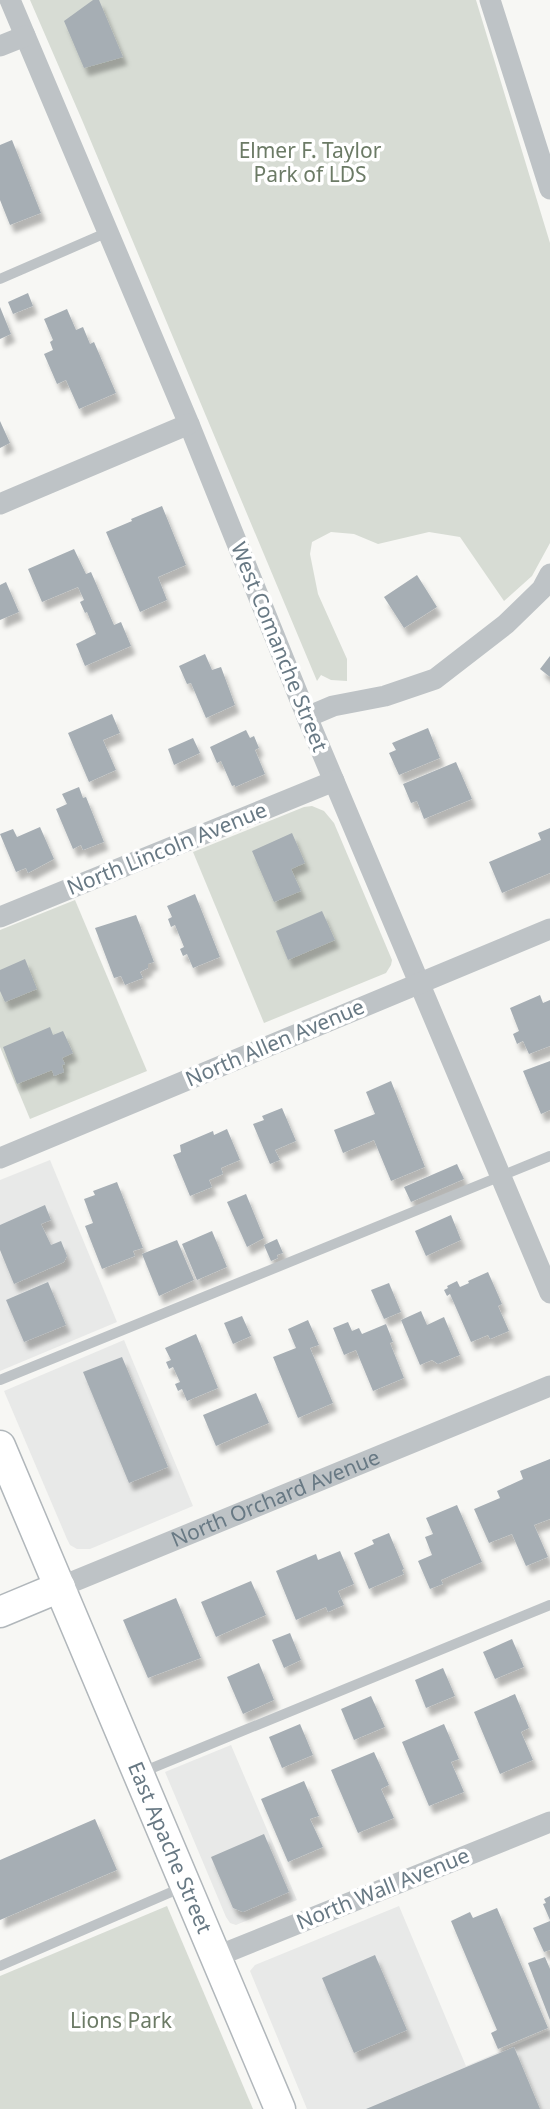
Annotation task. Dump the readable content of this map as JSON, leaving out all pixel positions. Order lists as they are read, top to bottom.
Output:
{
  "streets": {
    "main road": ["North Orchard Avenue", "East Apache Street"],
    "street": [
      "West Comanche Street",
      "North Lincoln Avenue",
      "North Allen Avenue",
      "North Wall Avenue"
    ]
  },
  "crossings": [
    ["West Comanche Street", "North Lincoln Avenue"],
    ["West Comanche Street", "North Allen Avenue"],
    ["North Orchard Avenue", "East Apache Street"],
    ["East Apache Street", "North Wall Avenue"]
  ],
  "parks": ["Elmer F. Taylor Park of LDS", "Lions Park"]
}
